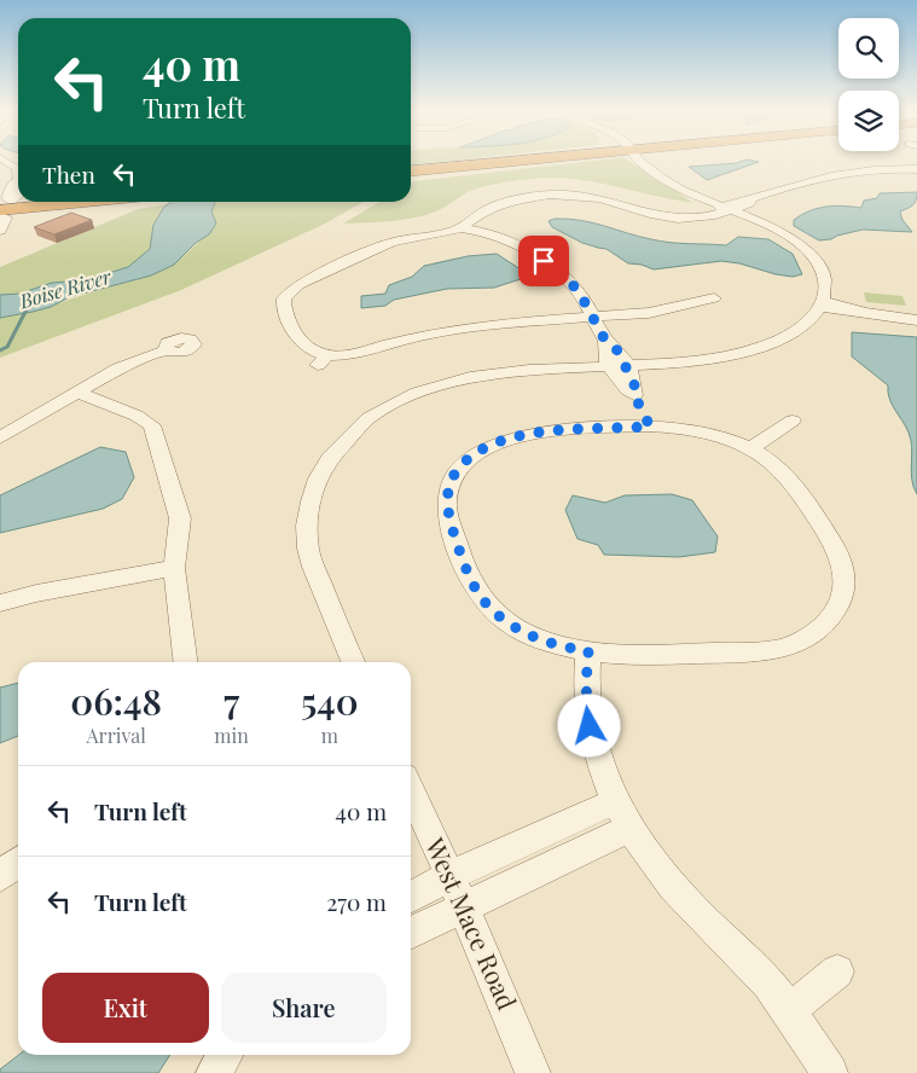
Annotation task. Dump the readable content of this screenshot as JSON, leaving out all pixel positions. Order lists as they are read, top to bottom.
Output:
{
  "streets": {
    "street": ["West Mace Road"]
  },
  "water": ["Boise River"],
  "page": {
    "turn": ["40 m", "Turn left"],
    "then": "Then",
    "eta": [
      "06:48",
      "Arrival",
      "7",
      "min",
      "540",
      "m"
    ],
    "list": [
      {
        "name": "Turn left",
        "value": "40 m"
      },
      {
        "name": "Turn left",
        "value": "270 m"
      }
    ],
    "buttons": ["Exit", "Share"]
  }
}
